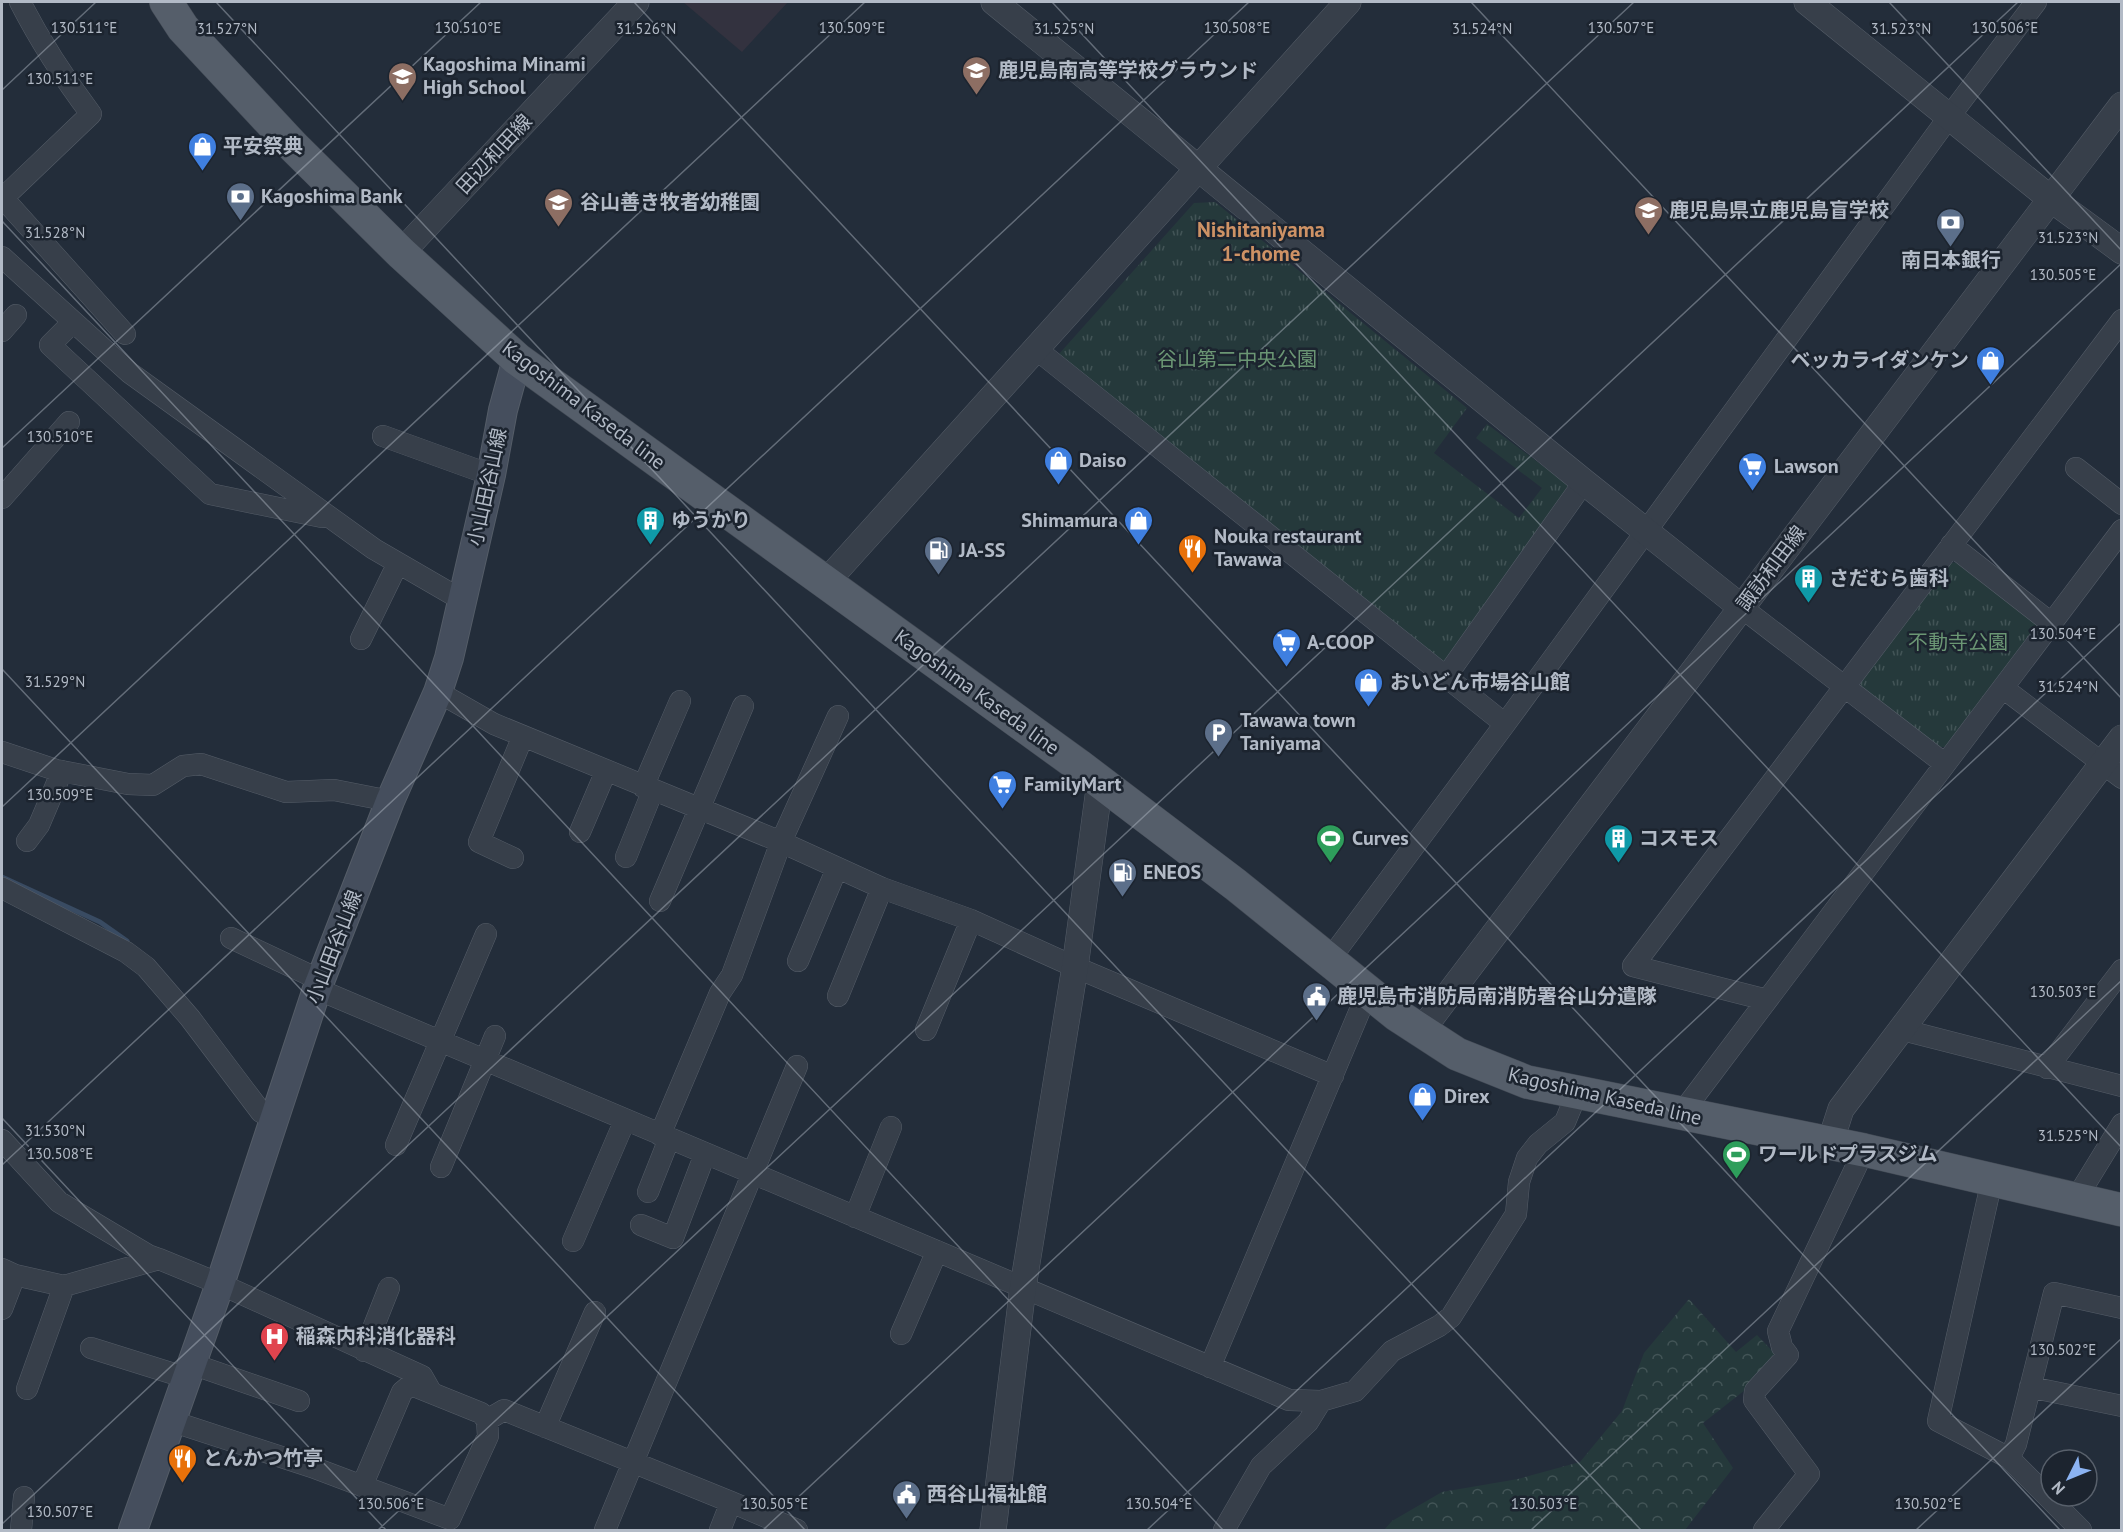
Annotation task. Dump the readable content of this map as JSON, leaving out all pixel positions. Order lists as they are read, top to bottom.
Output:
{
  "streets": {
    "main road": ["Kagoshima Kaseda line", "小山田谷山線"],
    "street": ["田辺和田線", "諏訪和田線"]
  },
  "crossings": [
    ["田辺和田線", "Kagoshima Kaseda line"],
    ["Kagoshima Kaseda line", "小山田谷山線"],
    ["Kagoshima Kaseda line", "諏訪和田線"]
  ],
  "districts": ["Nishitaniyama 1-chome"],
  "parks": ["谷山第二中央公園", "不動寺公園"],
  "places": {
    "school or university": [
      "鹿児島南高等学校グラウンド",
      "Kagoshima Minami High School",
      "谷山善き牧者幼稚園",
      "鹿児島県立鹿児島盲学校"
    ],
    "shop": [
      "平安祭典",
      "ベッカライダンケン",
      "Daiso",
      "Shimamura",
      "おいどん市場谷山館",
      "Direx"
    ],
    "bank": ["Kagoshima Bank", "南日本銀行"],
    "supermarket": ["Lawson", "A-COOP", "FamilyMart"],
    "building": ["ゆうかり", "さだむら歯科", "コスモス"],
    "restaurant": ["Nouka restaurant Tawawa", "とんかつ竹亭"],
    "fuel station": ["JA-SS", "ENEOS"],
    "parking": ["Tawawa town Taniyama"],
    "sports": ["Curves", "ワールドプラスジム"],
    "public building": ["鹿児島市消防局南消防署谷山分遣隊", "西谷山福祉館"],
    "hospital": ["稲森内科消化器科"]
  },
  "north": "bottom left",
  "coordinates": [
    "130.511°E",
    "130.510°E",
    "130.509°E",
    "130.508°E",
    "130.507°E",
    "130.506°E",
    "31.527°N",
    "31.526°N",
    "31.525°N",
    "31.524°N",
    "31.523°N",
    "31.528°N",
    "130.505°E",
    "130.504°E",
    "31.529°N",
    "130.503°E",
    "31.530°N",
    "130.502°E"
  ]
}
